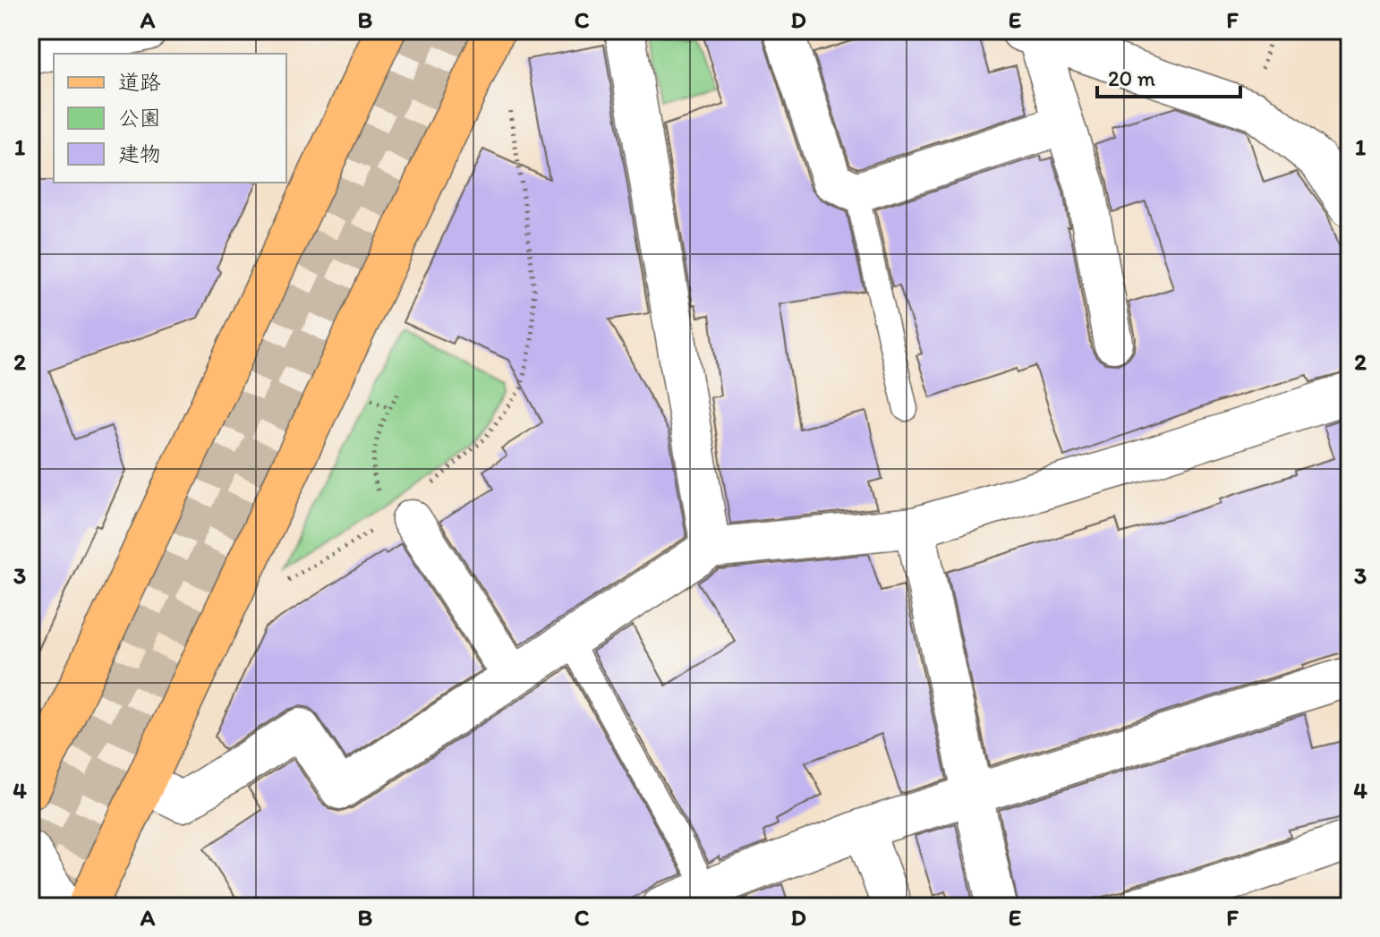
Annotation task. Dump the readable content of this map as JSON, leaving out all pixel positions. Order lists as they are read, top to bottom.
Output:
{
  "legend": ["道路", "公園", "建物"],
  "scale_bar": "20 m",
  "grid": {
    "columns": [
      "A",
      "B",
      "C",
      "D",
      "E",
      "F"
    ],
    "rows": [
      "1",
      "2",
      "3",
      "4"
    ]
  }
}
